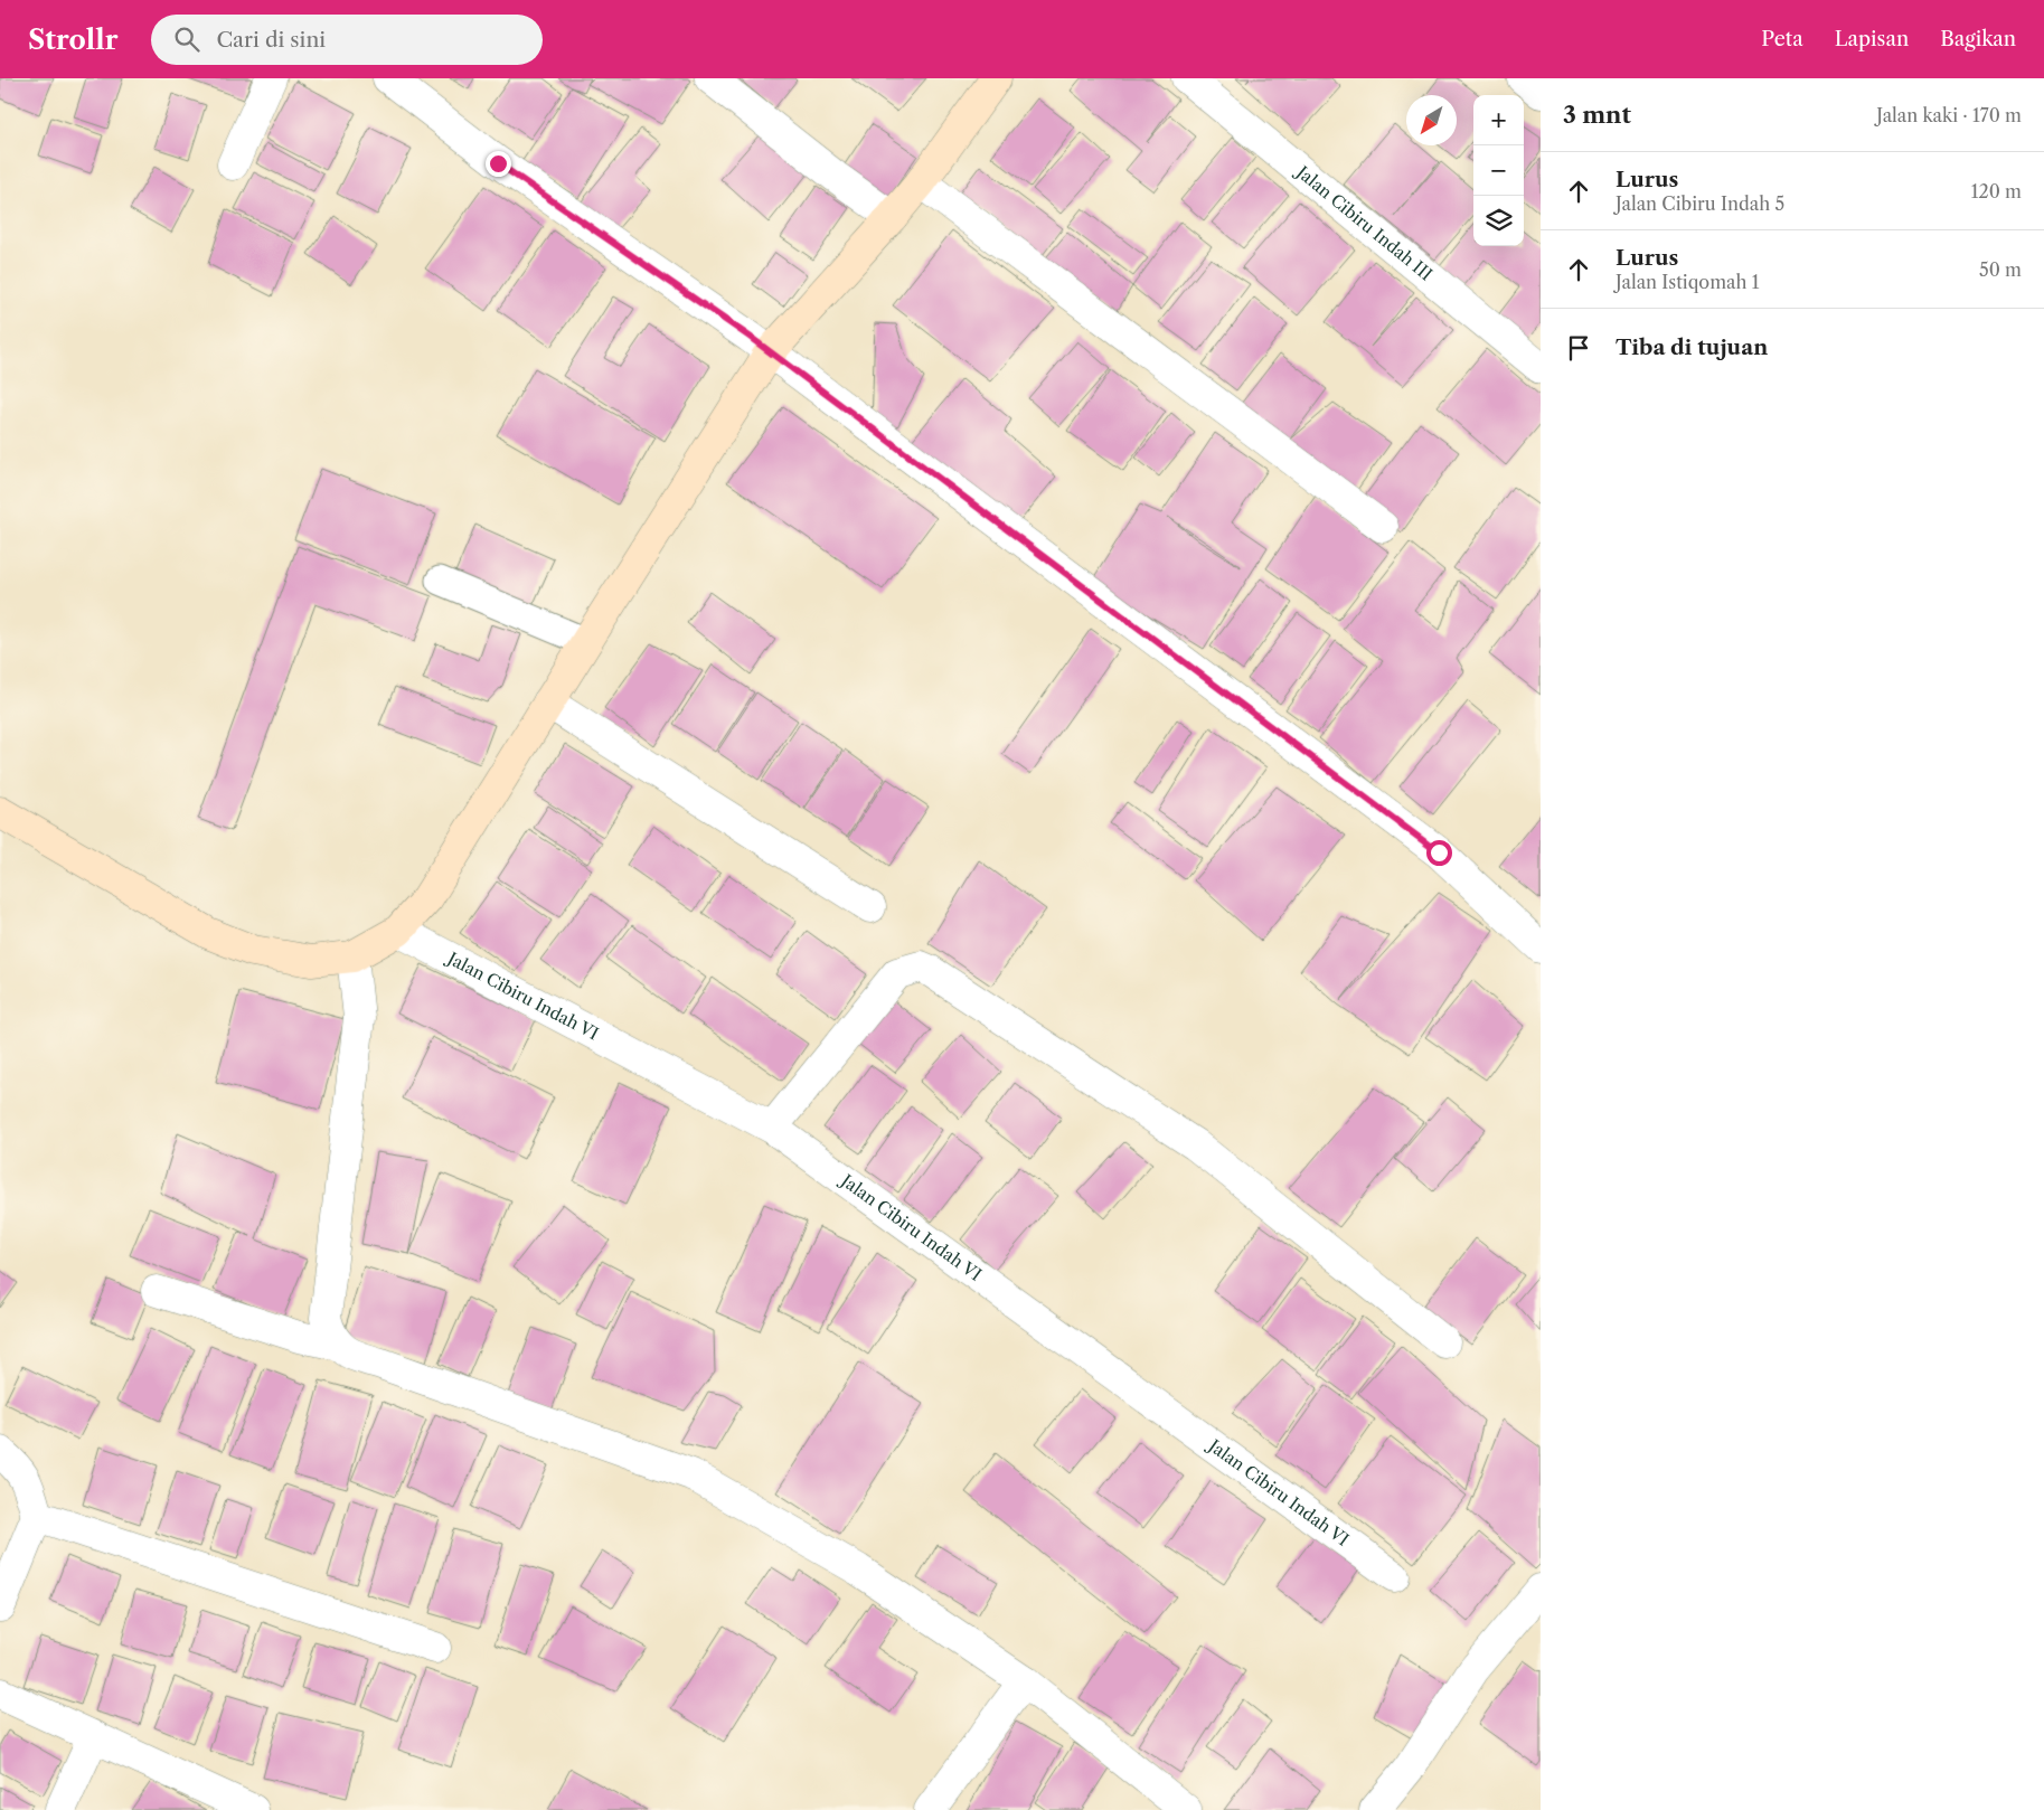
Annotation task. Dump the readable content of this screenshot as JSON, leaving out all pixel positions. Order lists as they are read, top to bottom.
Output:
{
  "streets": {
    "street": ["Jalan Cibiru Indah III", "Jalan Cibiru Indah VI"]
  },
  "north": "bottom left",
  "page": {
    "header": "Strollr",
    "search": "Cari di sini",
    "nav": ["Peta", "Lapisan", "Bagikan"],
    "heading": ["3 mnt", "Jalan kaki · 170 m"],
    "map_buttons": ["+", "−"],
    "list": [
      ["Lurus", "Jalan Cibiru Indah 5", "120 m"],
      ["Lurus", "Jalan Istiqomah 1", "50 m"],
      "Tiba di tujuan"
    ]
  }
}
